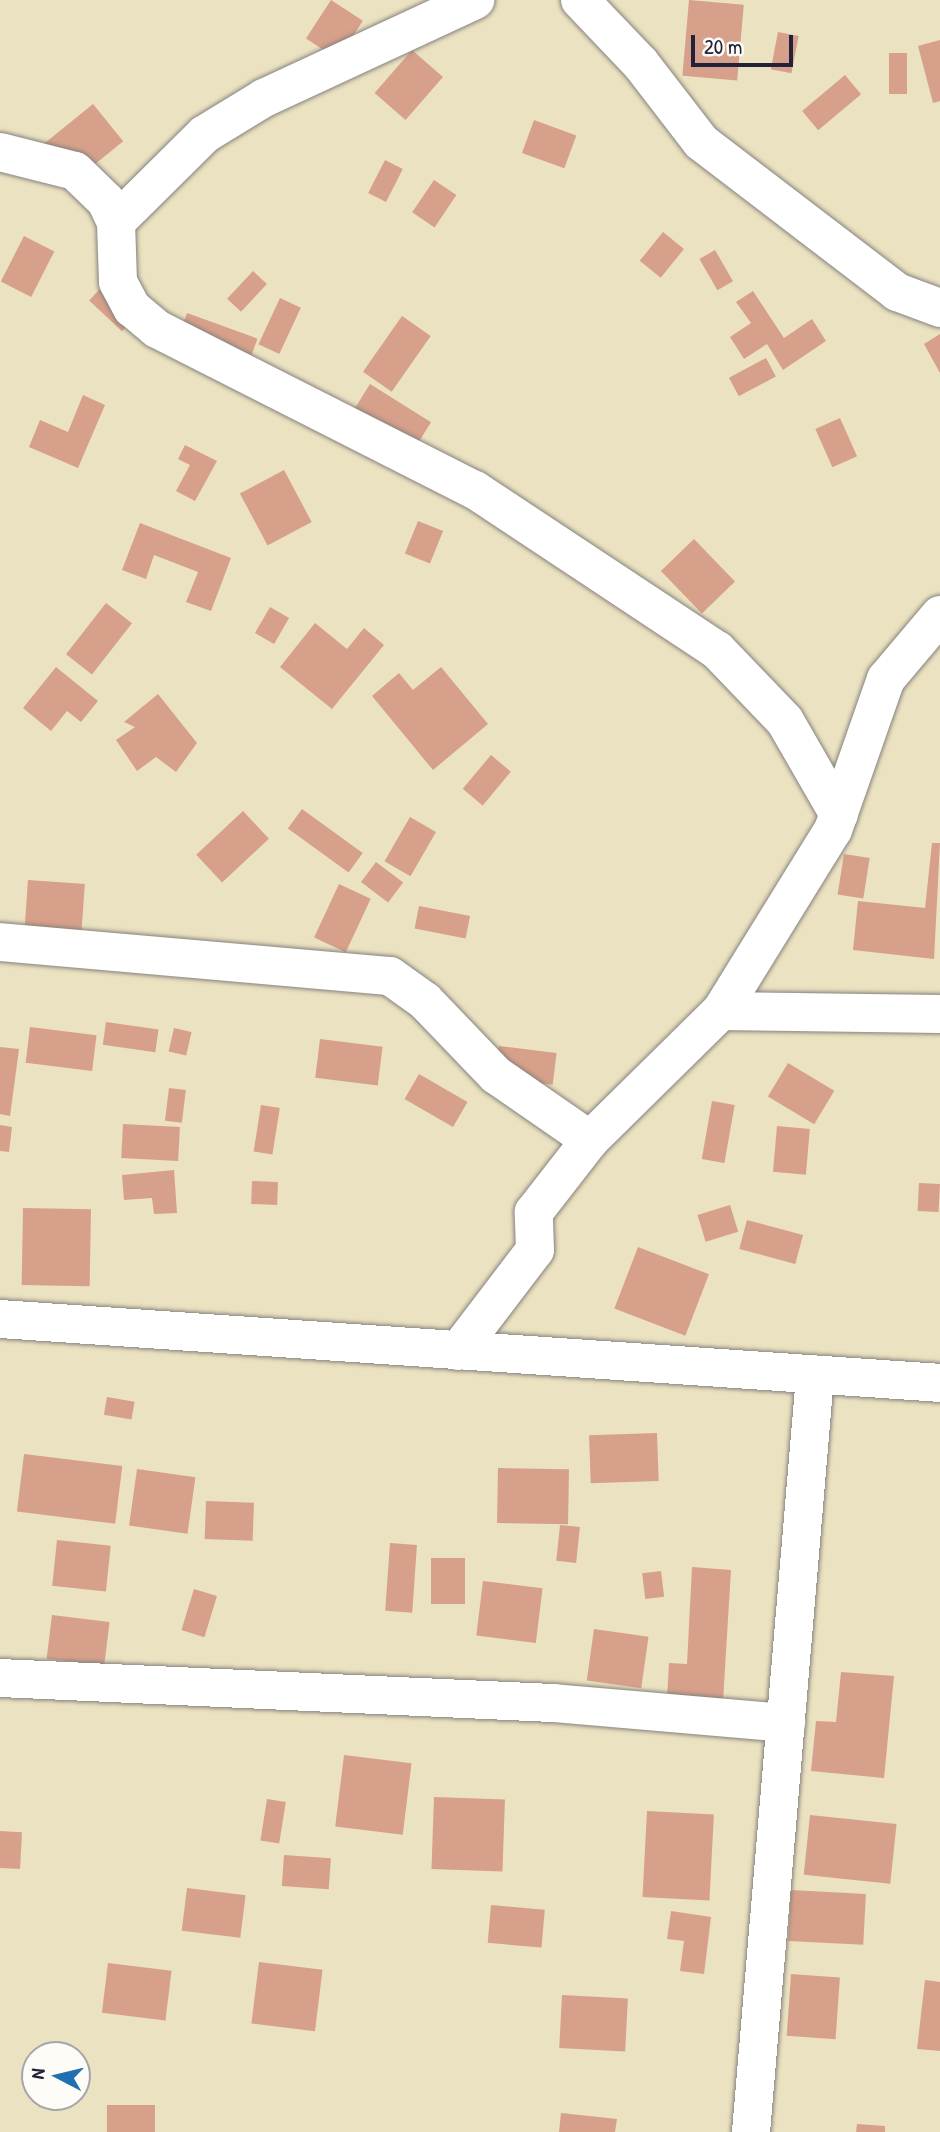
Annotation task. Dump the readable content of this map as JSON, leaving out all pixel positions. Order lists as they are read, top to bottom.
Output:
{
  "scale_bar": "20 m",
  "north": "left"
}
